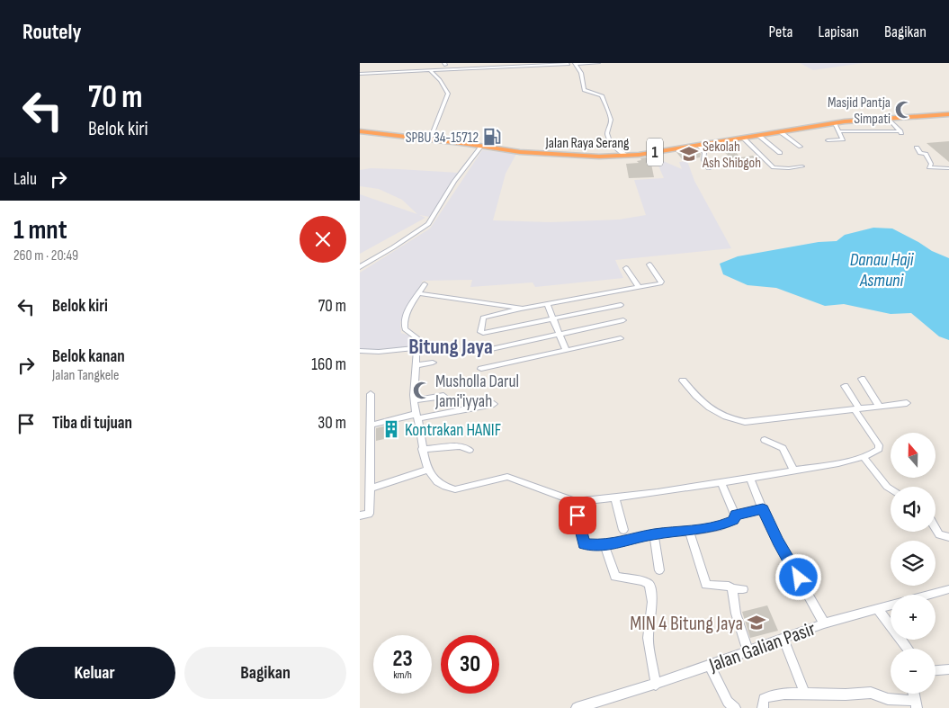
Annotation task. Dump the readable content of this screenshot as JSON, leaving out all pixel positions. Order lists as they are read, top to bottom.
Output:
{
  "streets": {
    "highway": ["Jalan Raya Serang", "1"],
    "street": ["Jalan Galian Pasir"]
  },
  "districts": ["Bitung Jaya"],
  "water": ["Danau Haji Asmuni"],
  "places": {
    "mosque": ["Masjid Pantja Simpati", "Musholla Darul Jami'iyyah"],
    "fuel station": ["SPBU 34-15712"],
    "school or university": ["Sekolah Ash Shibgoh", "MIN 4 Bitung Jaya"],
    "building": ["Kontrakan HANIF"]
  },
  "north": "top",
  "page": {
    "header": "Routely",
    "nav": ["Peta", "Lapisan", "Bagikan"],
    "turn": ["70 m", "Belok kiri"],
    "then": "Lalu",
    "heading": ["1 mnt", "260 m · 20:49"],
    "list": [
      {
        "name": "Belok kiri",
        "value": "70 m"
      },
      {
        "name": "Belok kanan",
        "note": "Jalan Tangkele",
        "value": "160 m"
      },
      {
        "name": "Tiba di tujuan",
        "value": "30 m"
      }
    ],
    "map_buttons": ["+", "−"],
    "speed": "23 km/h",
    "limit": "30",
    "buttons": ["Keluar", "Bagikan"]
  }
}
